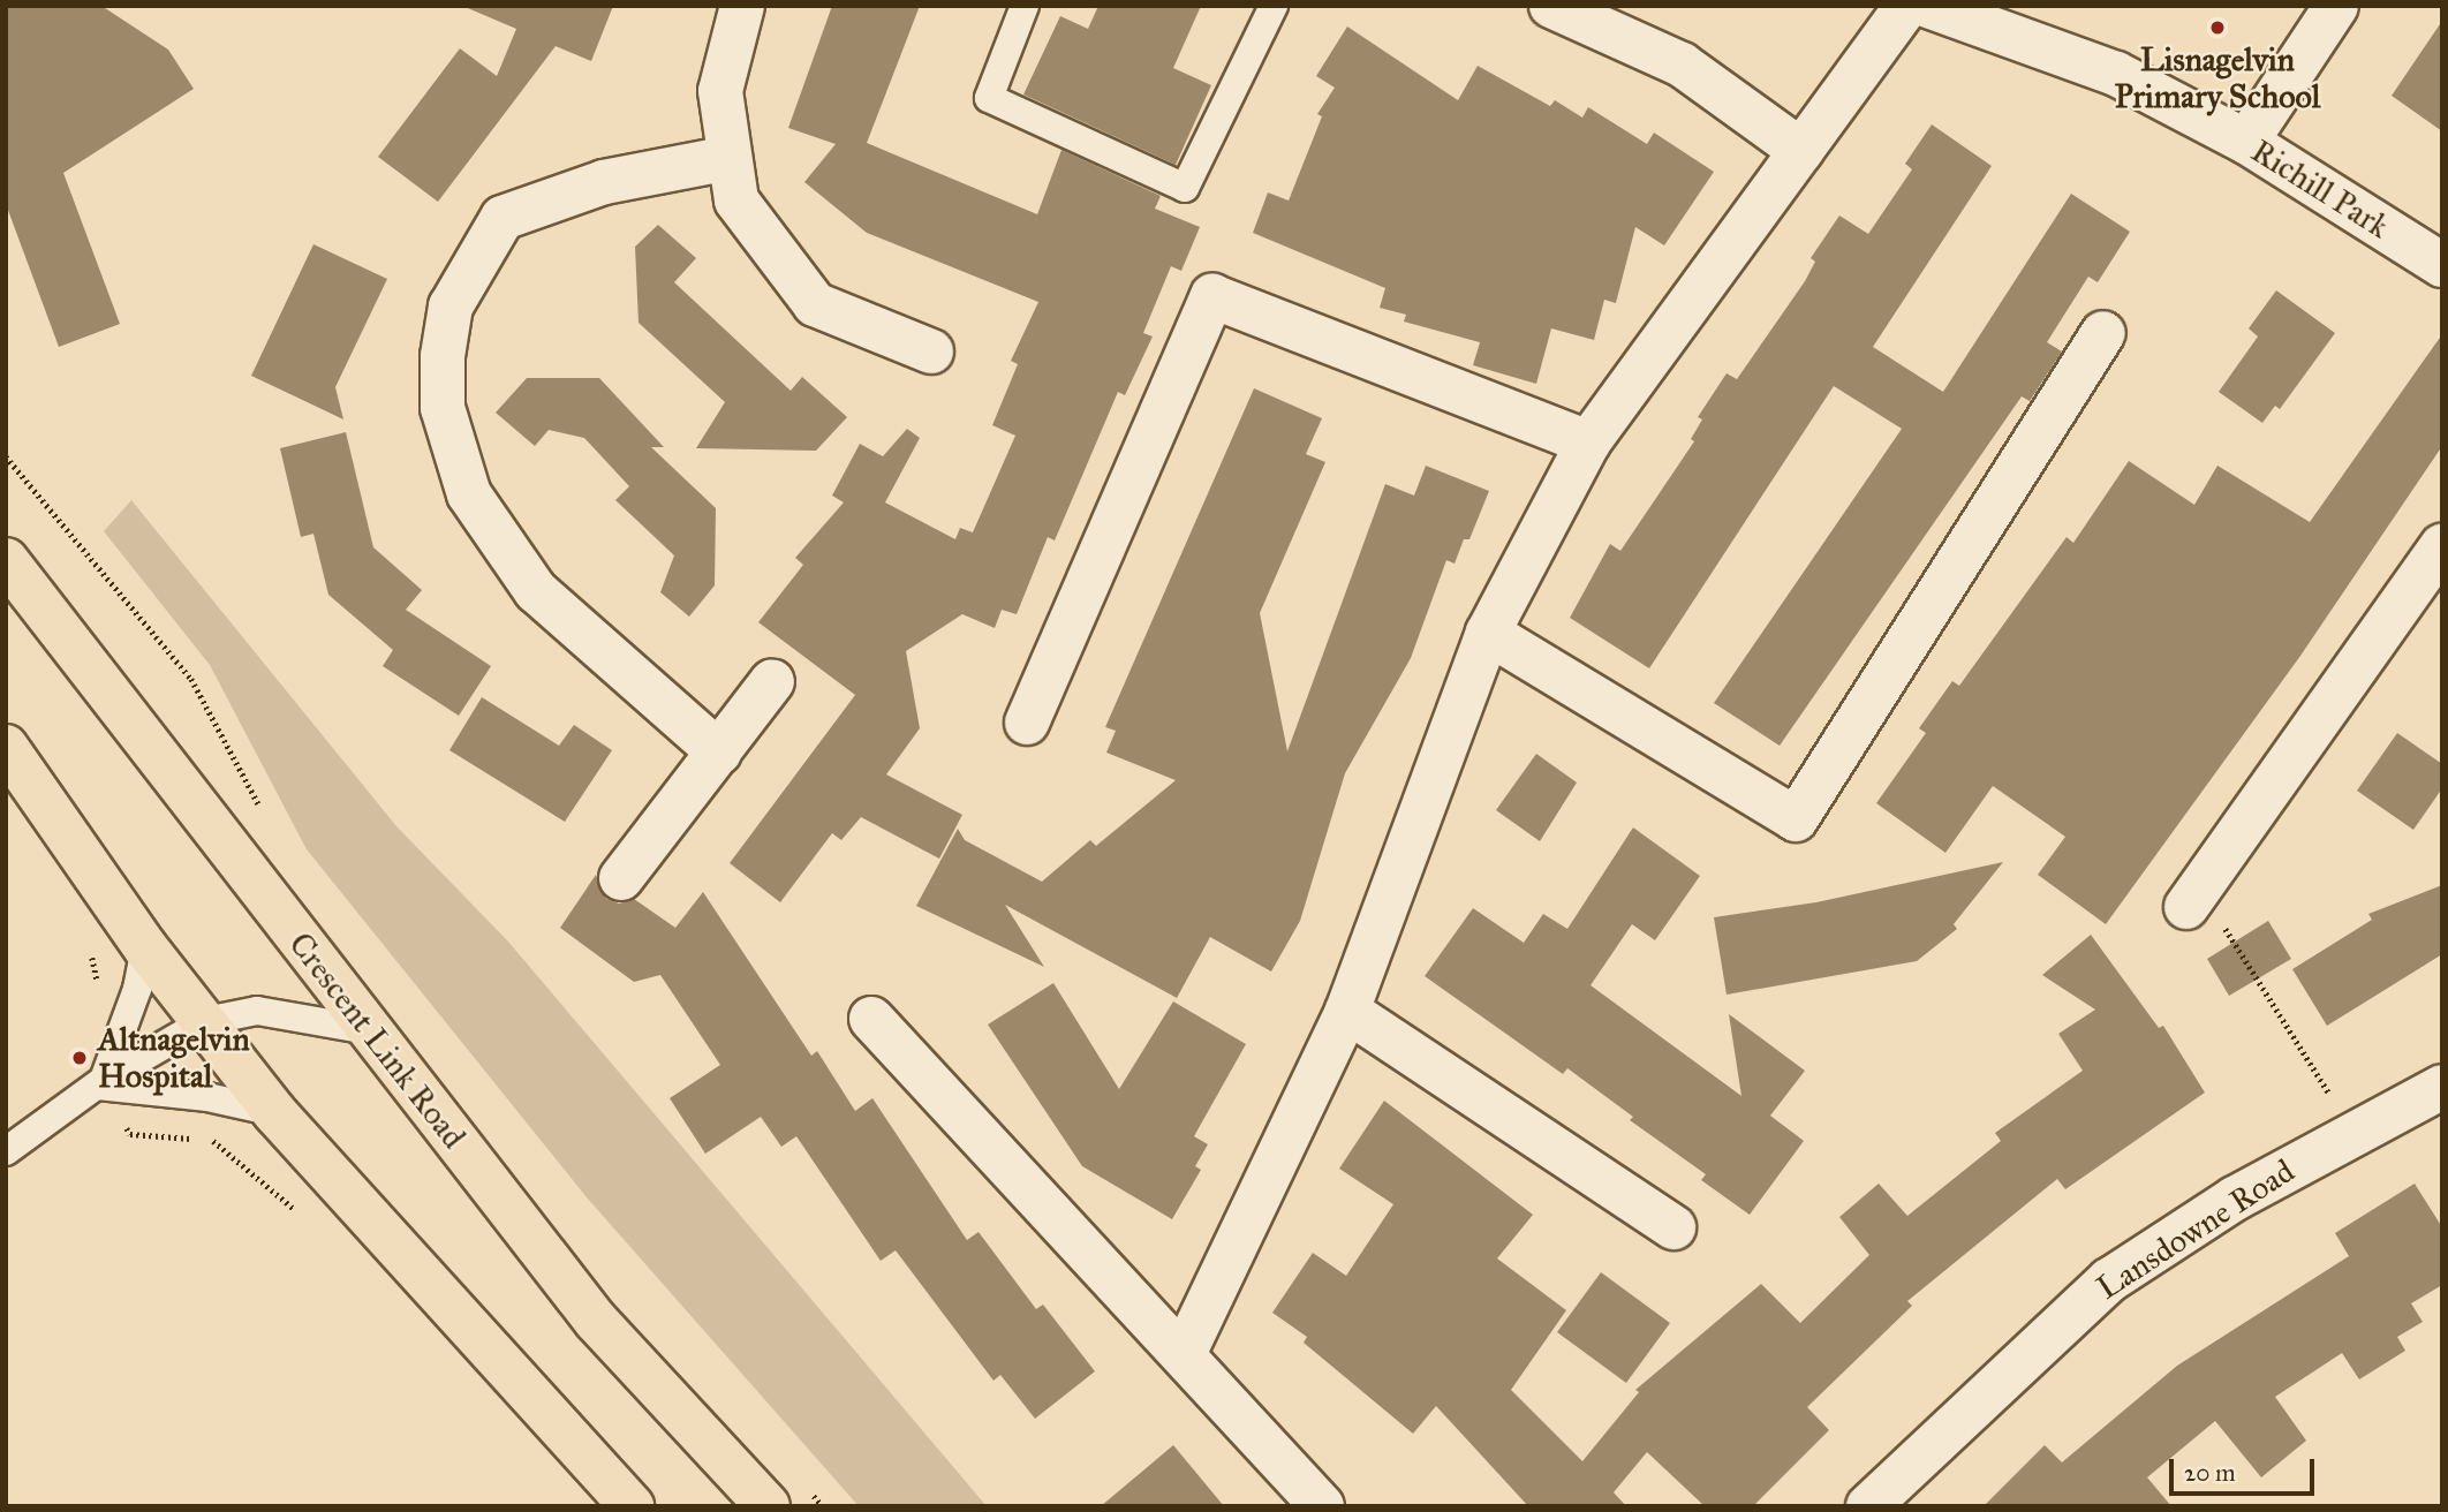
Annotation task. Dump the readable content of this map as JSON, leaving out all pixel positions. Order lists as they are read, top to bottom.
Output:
{
  "streets": {
    "highway": ["Crescent Link Road"],
    "street": ["Richill Park", "Lansdowne Road"]
  },
  "places": ["Lisnagelvin Primary School", "Altnagelvin Hospital"],
  "scale_bar": "20 m"
}
